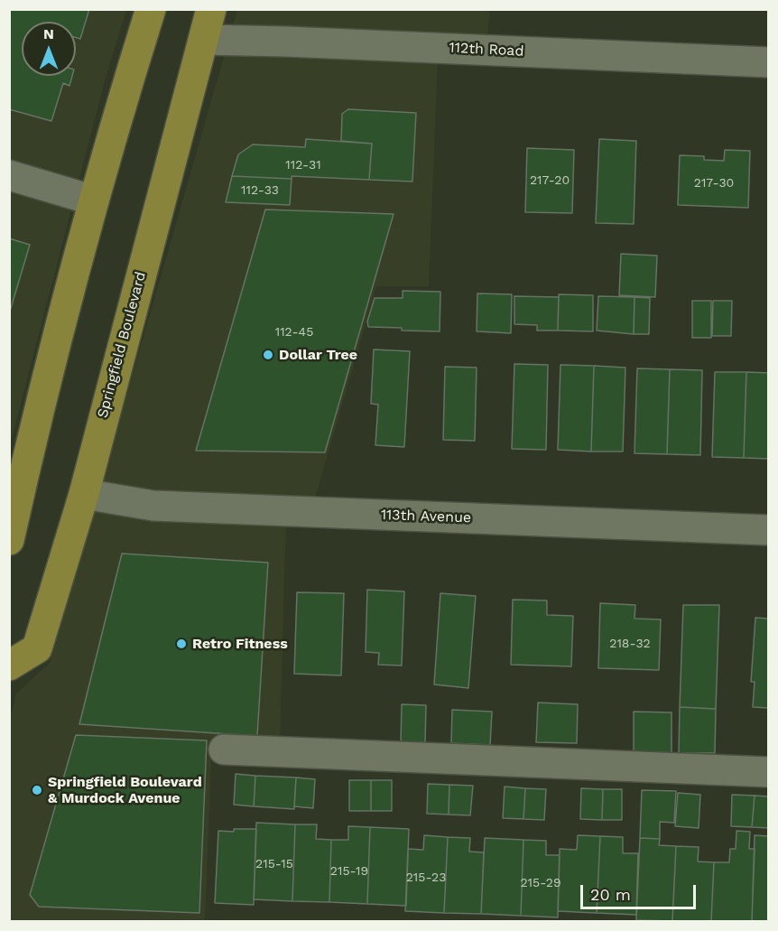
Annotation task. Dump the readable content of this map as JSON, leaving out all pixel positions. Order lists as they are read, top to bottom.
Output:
{
  "streets": {
    "main road": ["Springfield Boulevard"],
    "street": ["112th Road", "113th Avenue"]
  },
  "crossings": [
    ["112th Road", "Springfield Boulevard"],
    ["Springfield Boulevard", "113th Avenue"]
  ],
  "places": ["Dollar Tree", "Retro Fitness", "Springfield Boulevard & Murdock Avenue"],
  "house_numbers": [
    "112-31",
    "217-20",
    "217-30",
    "112-33",
    "112-45",
    "218-32",
    "215-15",
    "215-19",
    "215-23",
    "215-29"
  ],
  "scale_bar": "20 m",
  "north": "top"
}
